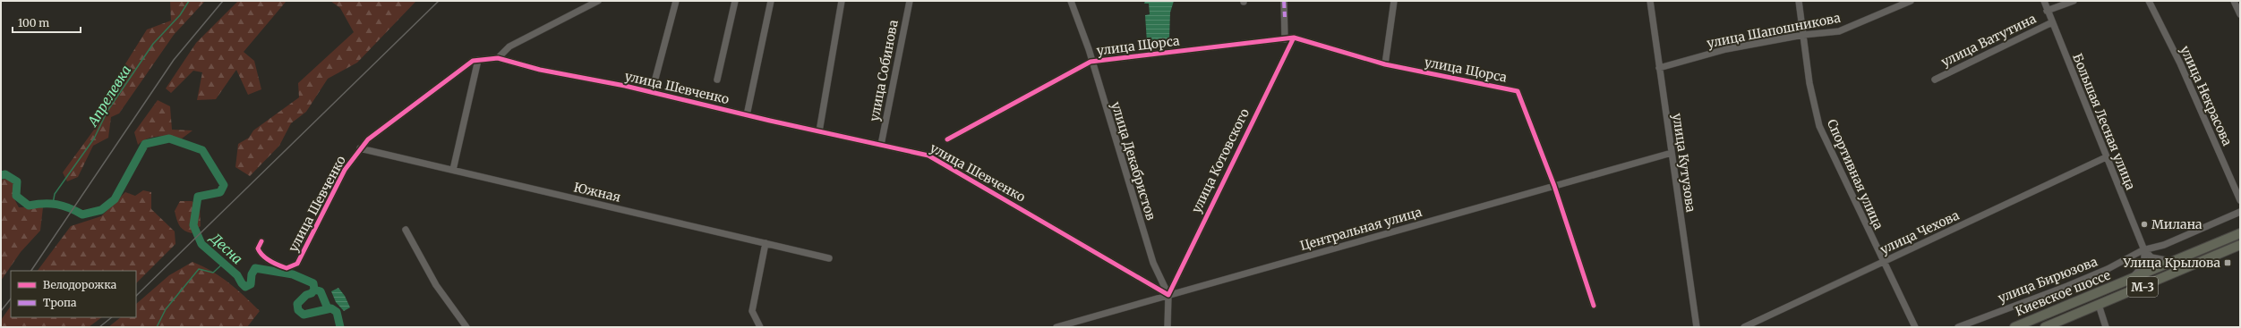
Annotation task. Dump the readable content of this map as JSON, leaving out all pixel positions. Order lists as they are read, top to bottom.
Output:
{
  "streets": {
    "highway": ["М-3", "Киевское шоссе"],
    "street": [
      "улица Шапошникова",
      "улица Ватутина",
      "улица Щорса",
      "улица Собинова",
      "улица Шевченко",
      "улица Некрасова",
      "Большая Лесная улица",
      "улица Декабристов",
      "улица Котовского",
      "улица Кутузова",
      "Спортивная улица",
      "Южная",
      "Центральная улица",
      "улица Чехова",
      "улица Бирюзова"
    ]
  },
  "crossings": [
    ["улица Шапошникова", "улица Кутузова"],
    ["улица Шапошникова", "Спортивная улица"],
    ["улица Ватутина", "Большая Лесная улица"],
    ["улица Щорса", "улица Декабристов"],
    ["улица Щорса", "улица Котовского"],
    ["улица Щорса", "Центральная улица"],
    ["улица Собинова", "улица Шевченко"],
    ["улица Шевченко", "улица Декабристов"],
    ["улица Шевченко", "улица Котовского"],
    ["улица Шевченко", "Южная"],
    ["улица Шевченко", "Центральная улица"],
    ["Большая Лесная улица", "улица Чехова"],
    ["Большая Лесная улица", "улица Бирюзова"],
    ["улица Декабристов", "улица Котовского"],
    ["улица Декабристов", "Центральная улица"],
    ["улица Котовского", "Центральная улица"],
    ["улица Кутузова", "Центральная улица"],
    ["Спортивная улица", "улица Чехова"]
  ],
  "water": ["Апрелевка", "Десна"],
  "places": {
    "other": ["Милана"],
    "transit": ["Улица Крылова"]
  },
  "legend": ["Велодорожка", "Тропа"],
  "scale_bar": "100 m"
}
